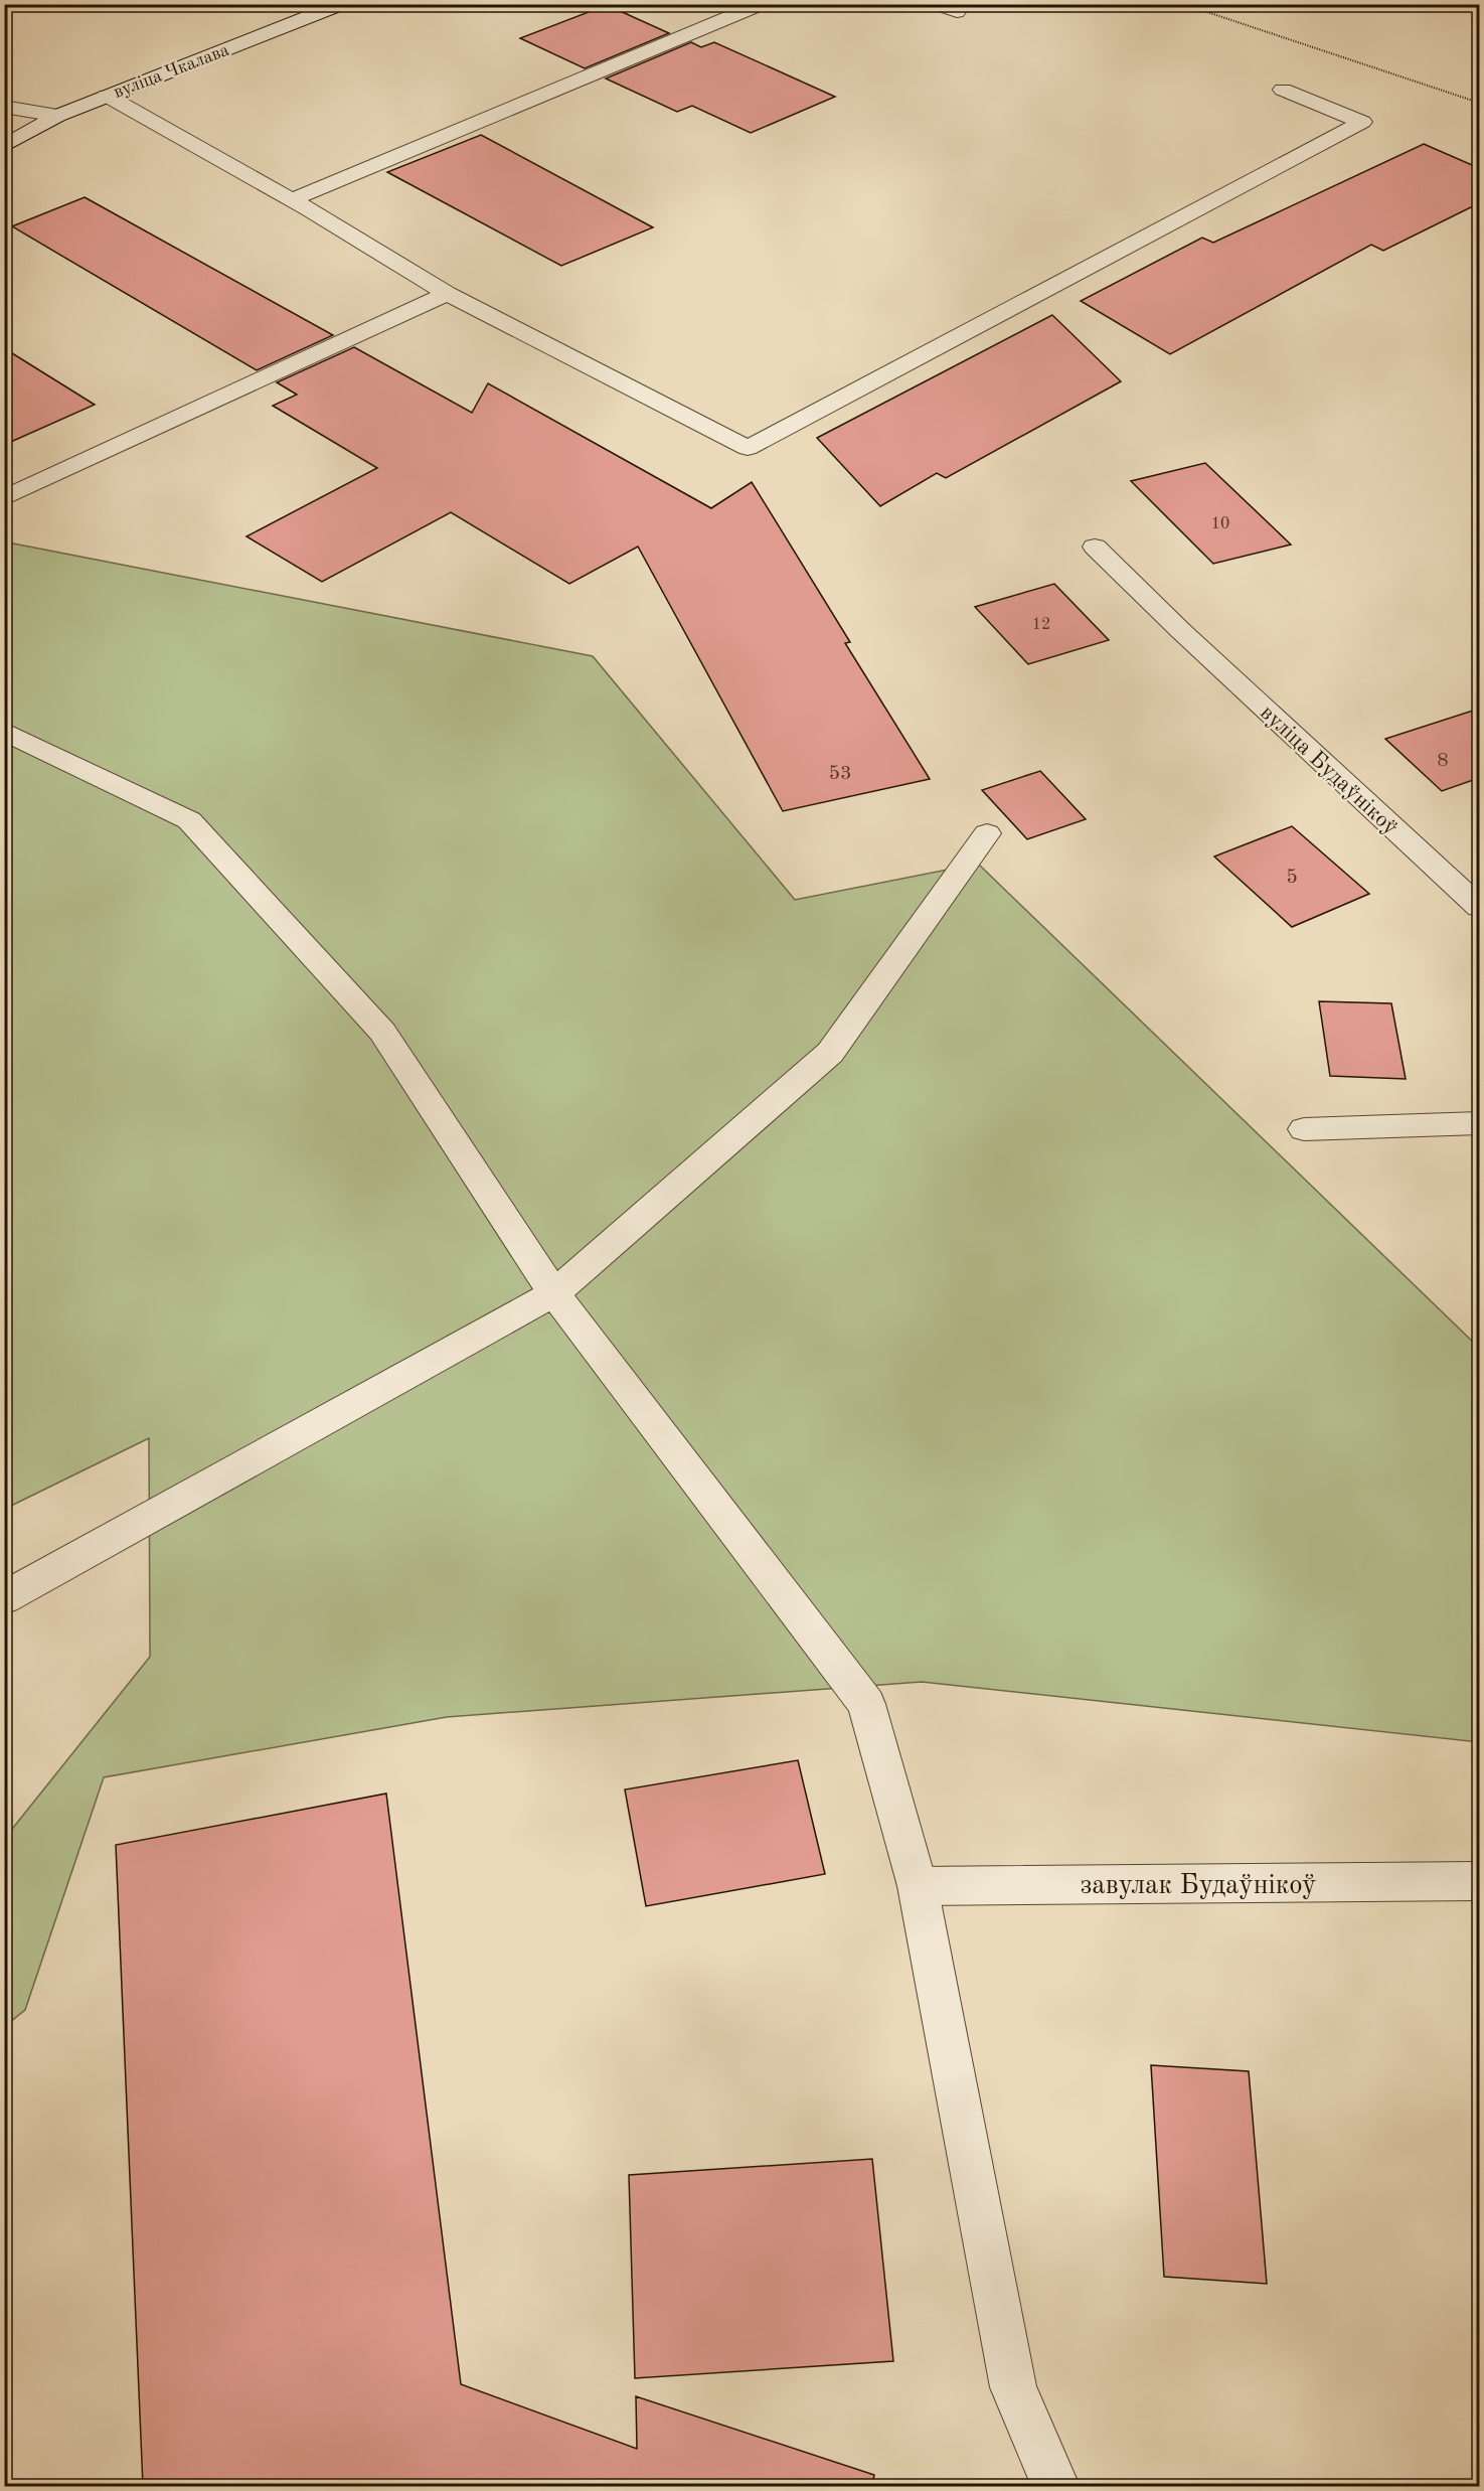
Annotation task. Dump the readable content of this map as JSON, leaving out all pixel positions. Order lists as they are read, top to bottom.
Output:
{
  "streets": {
    "street": ["вуліца Чкалава", "вуліца Будаўнікоў", "завулак Будаўнікоў"]
  },
  "house_numbers": [
    "10",
    "12",
    "8",
    "53",
    "5"
  ]
}
